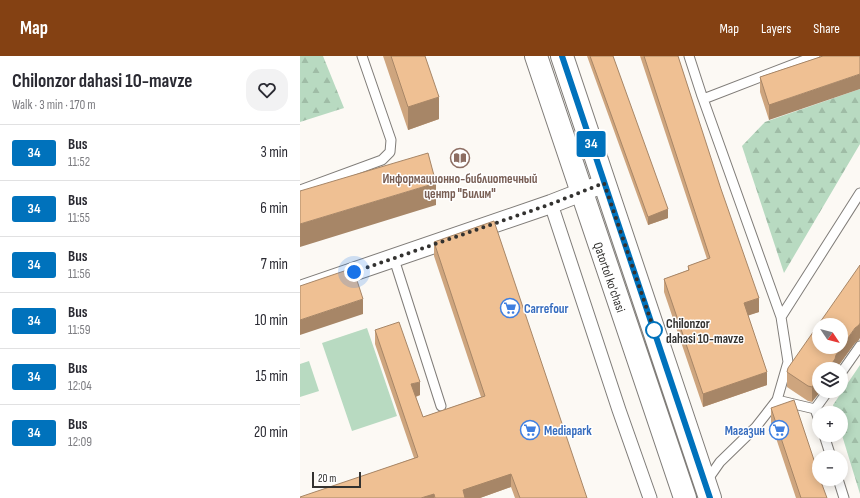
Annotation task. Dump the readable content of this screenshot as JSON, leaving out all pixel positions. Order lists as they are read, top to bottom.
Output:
{
  "streets": {
    "main road": ["Qatortol ko'chasi"]
  },
  "places": {
    "library": ["Информационно-библиотечный центр \"Билим\""],
    "supermarket": ["Carrefour", "Mediapark", "Магазин"],
    "other": ["Chilonzor dahasi 10-mavze"]
  },
  "lines": ["bus line 34"],
  "scale_bar": "20 m",
  "north": "bottom right",
  "page": {
    "header": "Map",
    "nav": ["Map", "Layers", "Share"],
    "heading": ["Chilonzor dahasi 10-mavze", "Walk · 3 min · 170 m"],
    "on_map": "34",
    "list": [
      {
        "mark": "34",
        "name": "Bus",
        "note": "11:52",
        "value": "3 min"
      },
      {
        "mark": "34",
        "name": "Bus",
        "note": "11:55",
        "value": "6 min"
      },
      {
        "mark": "34",
        "name": "Bus",
        "note": "11:56",
        "value": "7 min"
      },
      {
        "mark": "34",
        "name": "Bus",
        "note": "11:59",
        "value": "10 min"
      },
      {
        "mark": "34",
        "name": "Bus",
        "note": "12:04",
        "value": "15 min"
      },
      {
        "mark": "34",
        "name": "Bus",
        "note": "12:09",
        "value": "20 min"
      }
    ],
    "map_buttons": ["+", "−"],
    "scale": "20 m"
  }
}
